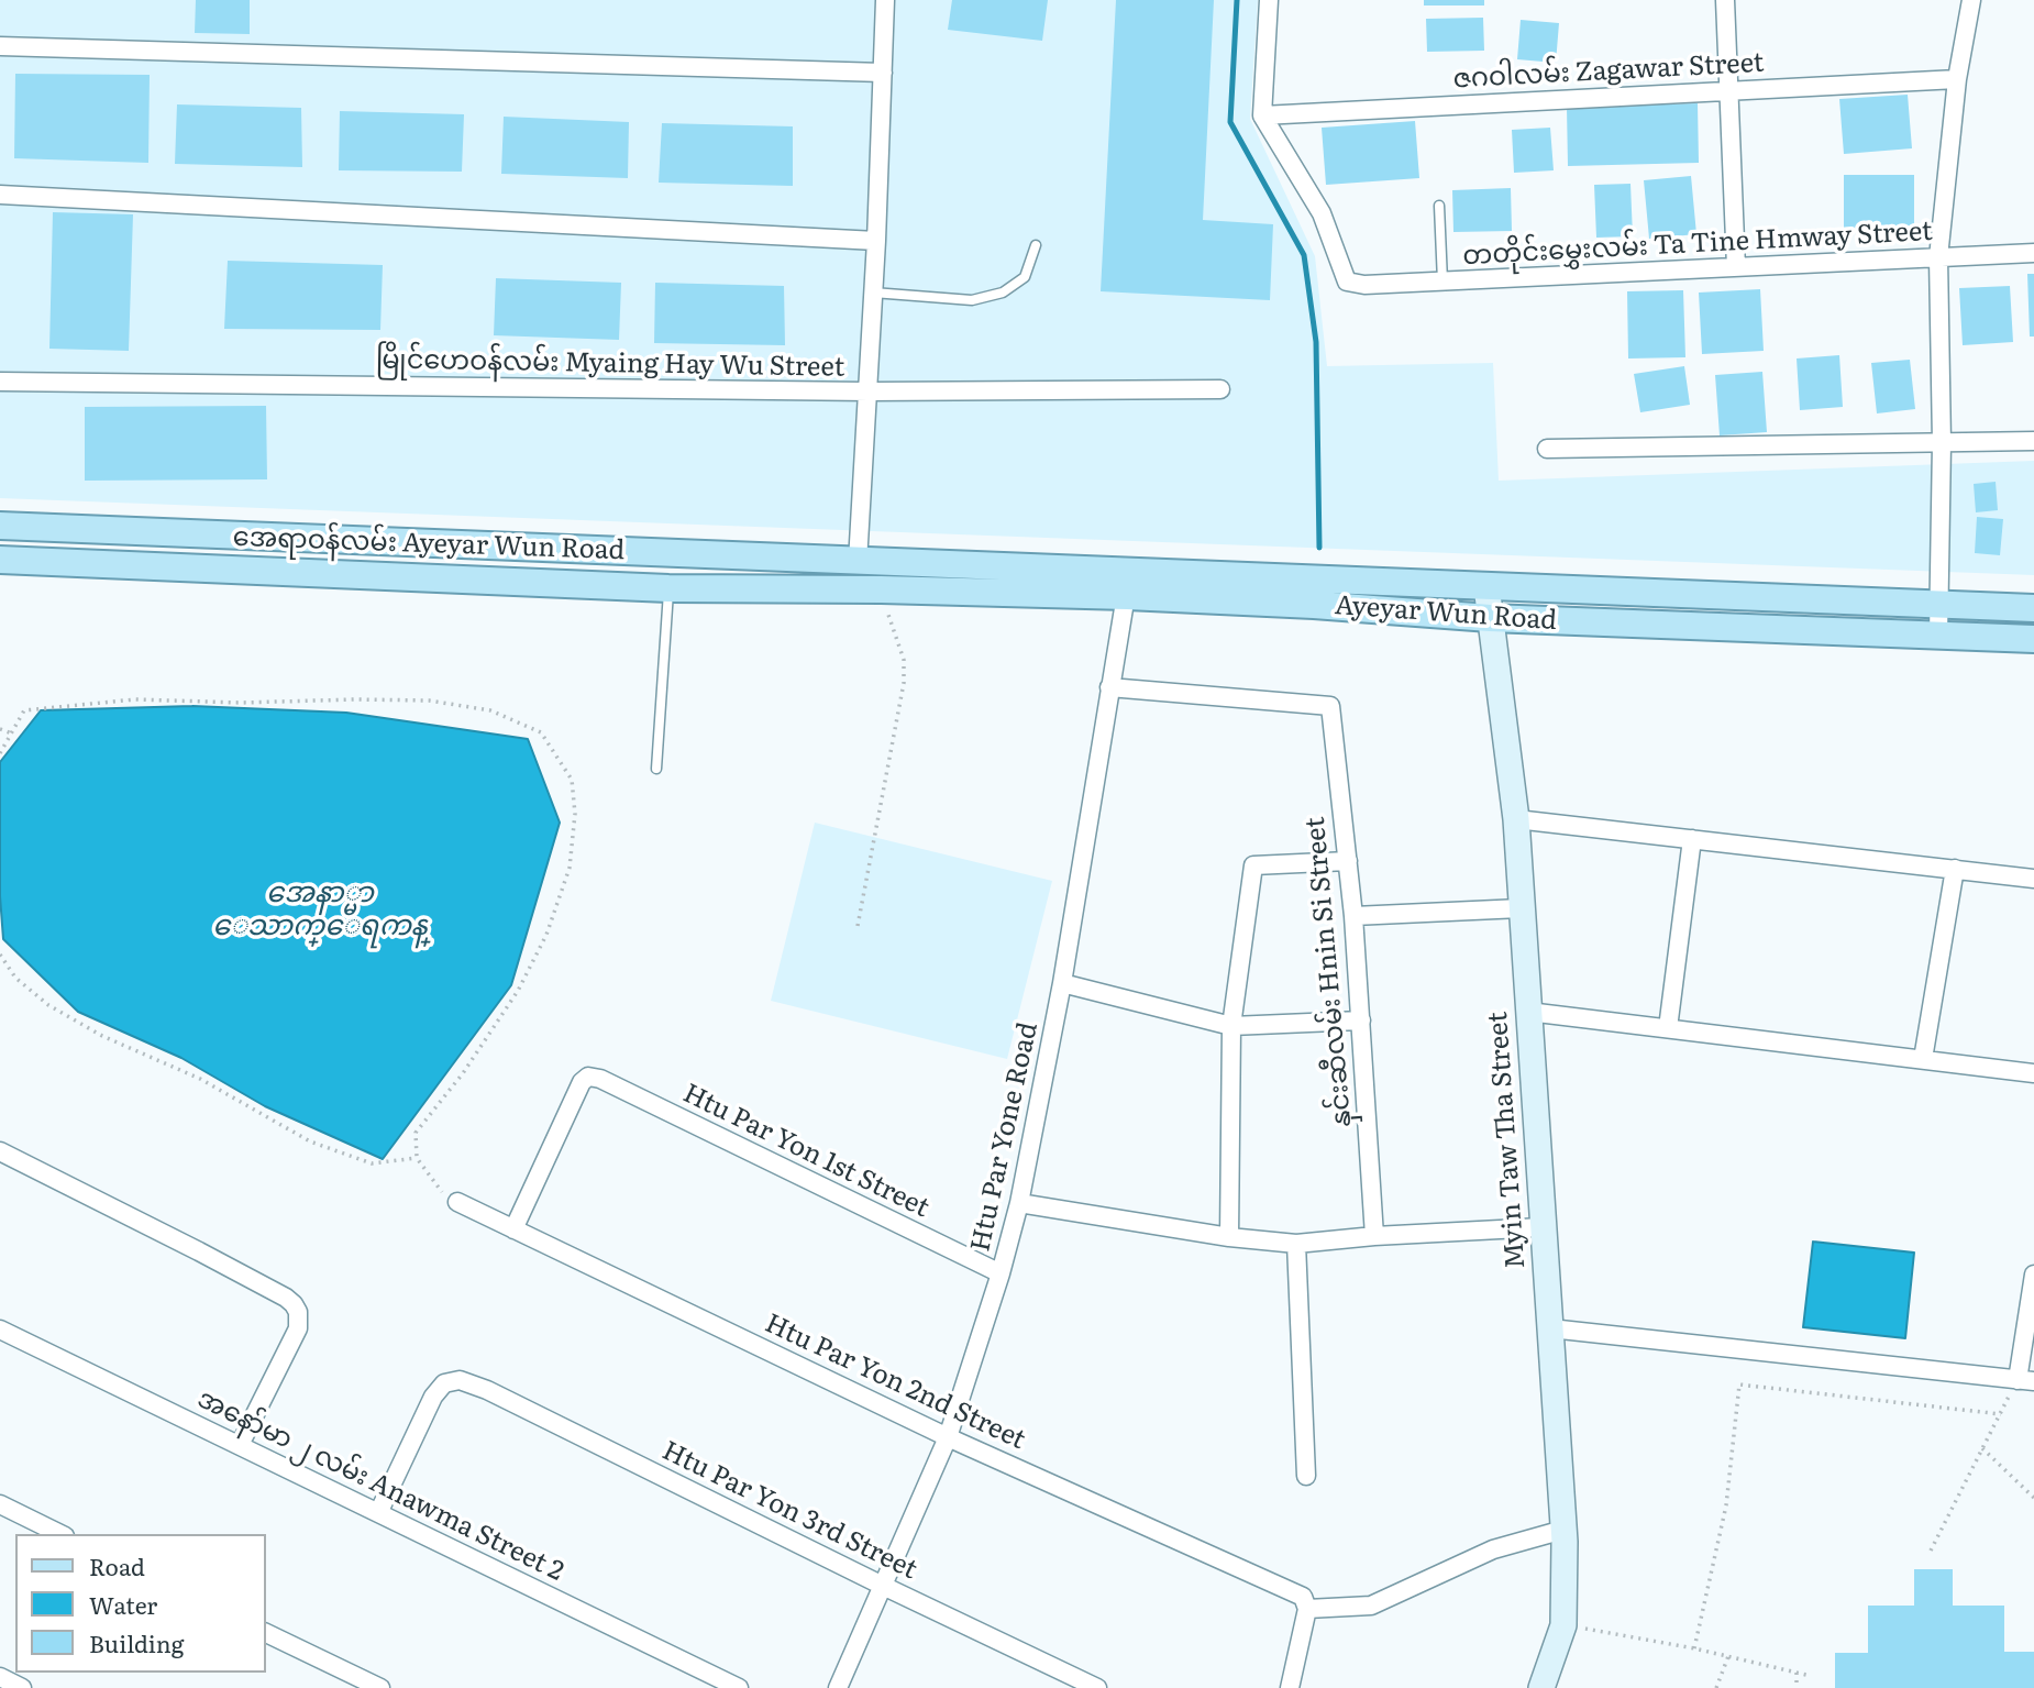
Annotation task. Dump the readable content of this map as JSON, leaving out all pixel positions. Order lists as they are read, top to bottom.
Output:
{
  "streets": {
    "main road": ["အေရာဝန်လမ်း Ayeyar Wun Road", "Ayeyar Wun Road", "Myin Taw Tha Street"],
    "street": [
      "ဇဂဝါလမ်း Zagawar Street",
      "တတိုင်းမွှေးလမ်း Ta Tine Hmway Street",
      "မြိုင်ဟေဝန်လမ်း Myaing Hay Wu Street",
      "နှင်းဆီလမ်း Hnin Si Street",
      "Htu Par Yone Road",
      "Htu Par Yon 1st Street",
      "Htu Par Yon 2nd Street",
      "အနော်မာ ၂ လမ်း Anawma Street 2",
      "Htu Par Yon 3rd Street"
    ]
  },
  "crossings": [
    ["ဇဂဝါလမ်း Zagawar Street", "တတိုင်းမွှေးလမ်း Ta Tine Hmway Street"],
    ["အေရာဝန်လမ်း Ayeyar Wun Road", "Ayeyar Wun Road"],
    ["Ayeyar Wun Road", "Htu Par Yone Road"],
    ["Ayeyar Wun Road", "Myin Taw Tha Street"],
    ["နှင်းဆီလမ်း Hnin Si Street", "Htu Par Yone Road"],
    ["Htu Par Yone Road", "Htu Par Yon 1st Street"],
    ["Htu Par Yone Road", "Htu Par Yon 2nd Street"],
    ["Htu Par Yone Road", "Htu Par Yon 3rd Street"],
    ["Htu Par Yon 1st Street", "Htu Par Yon 2nd Street"],
    ["အနော်မာ ၂ လမ်း Anawma Street 2", "Htu Par Yon 3rd Street"]
  ],
  "water": ["အေနာ္မာ ေသာက္ေရကန္"],
  "legend": ["Road", "Water", "Building"]
}
